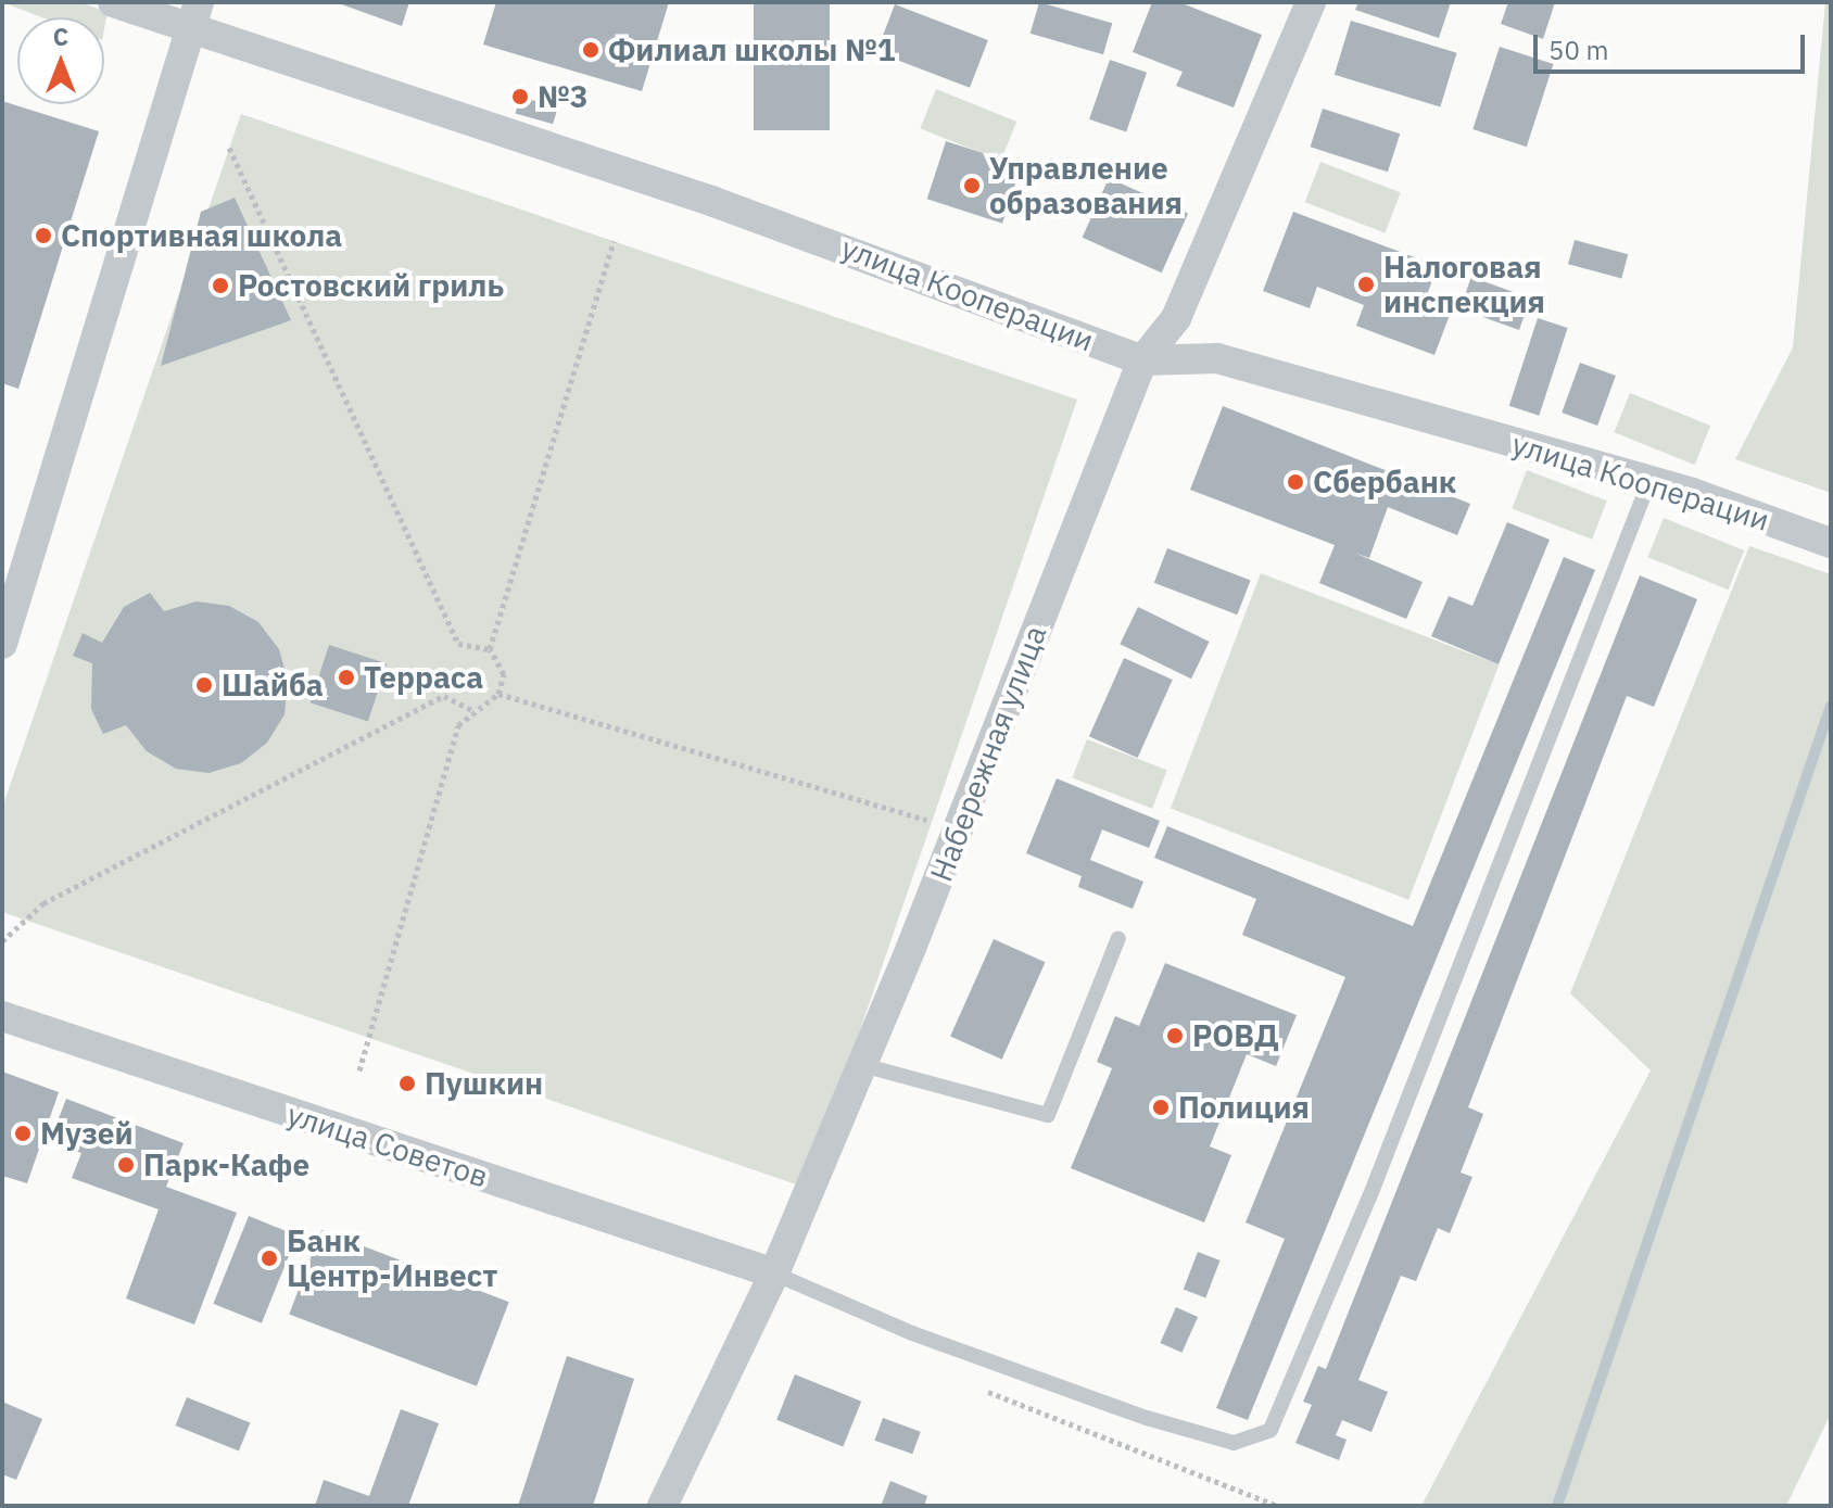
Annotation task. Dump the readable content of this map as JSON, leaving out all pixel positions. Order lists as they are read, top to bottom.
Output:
{
  "streets": {
    "street": ["улица Кооперации", "Набережная улица", "улица Советов"]
  },
  "crossings": [
    ["улица Кооперации", "Набережная улица"],
    ["Набережная улица", "улица Советов"]
  ],
  "places": [
    "Филиал школы №1",
    "№3",
    "Управление образования",
    "Спортивная школа",
    "Налоговая инспекция",
    "Ростовский гриль",
    "Сбербанк",
    "Терраса",
    "Шайба",
    "РОВД",
    "Пушкин",
    "Полиция",
    "Музей",
    "Парк-Кафе",
    "Банк Центр-Инвест"
  ],
  "scale_bar": "50 m",
  "north": "top"
}
